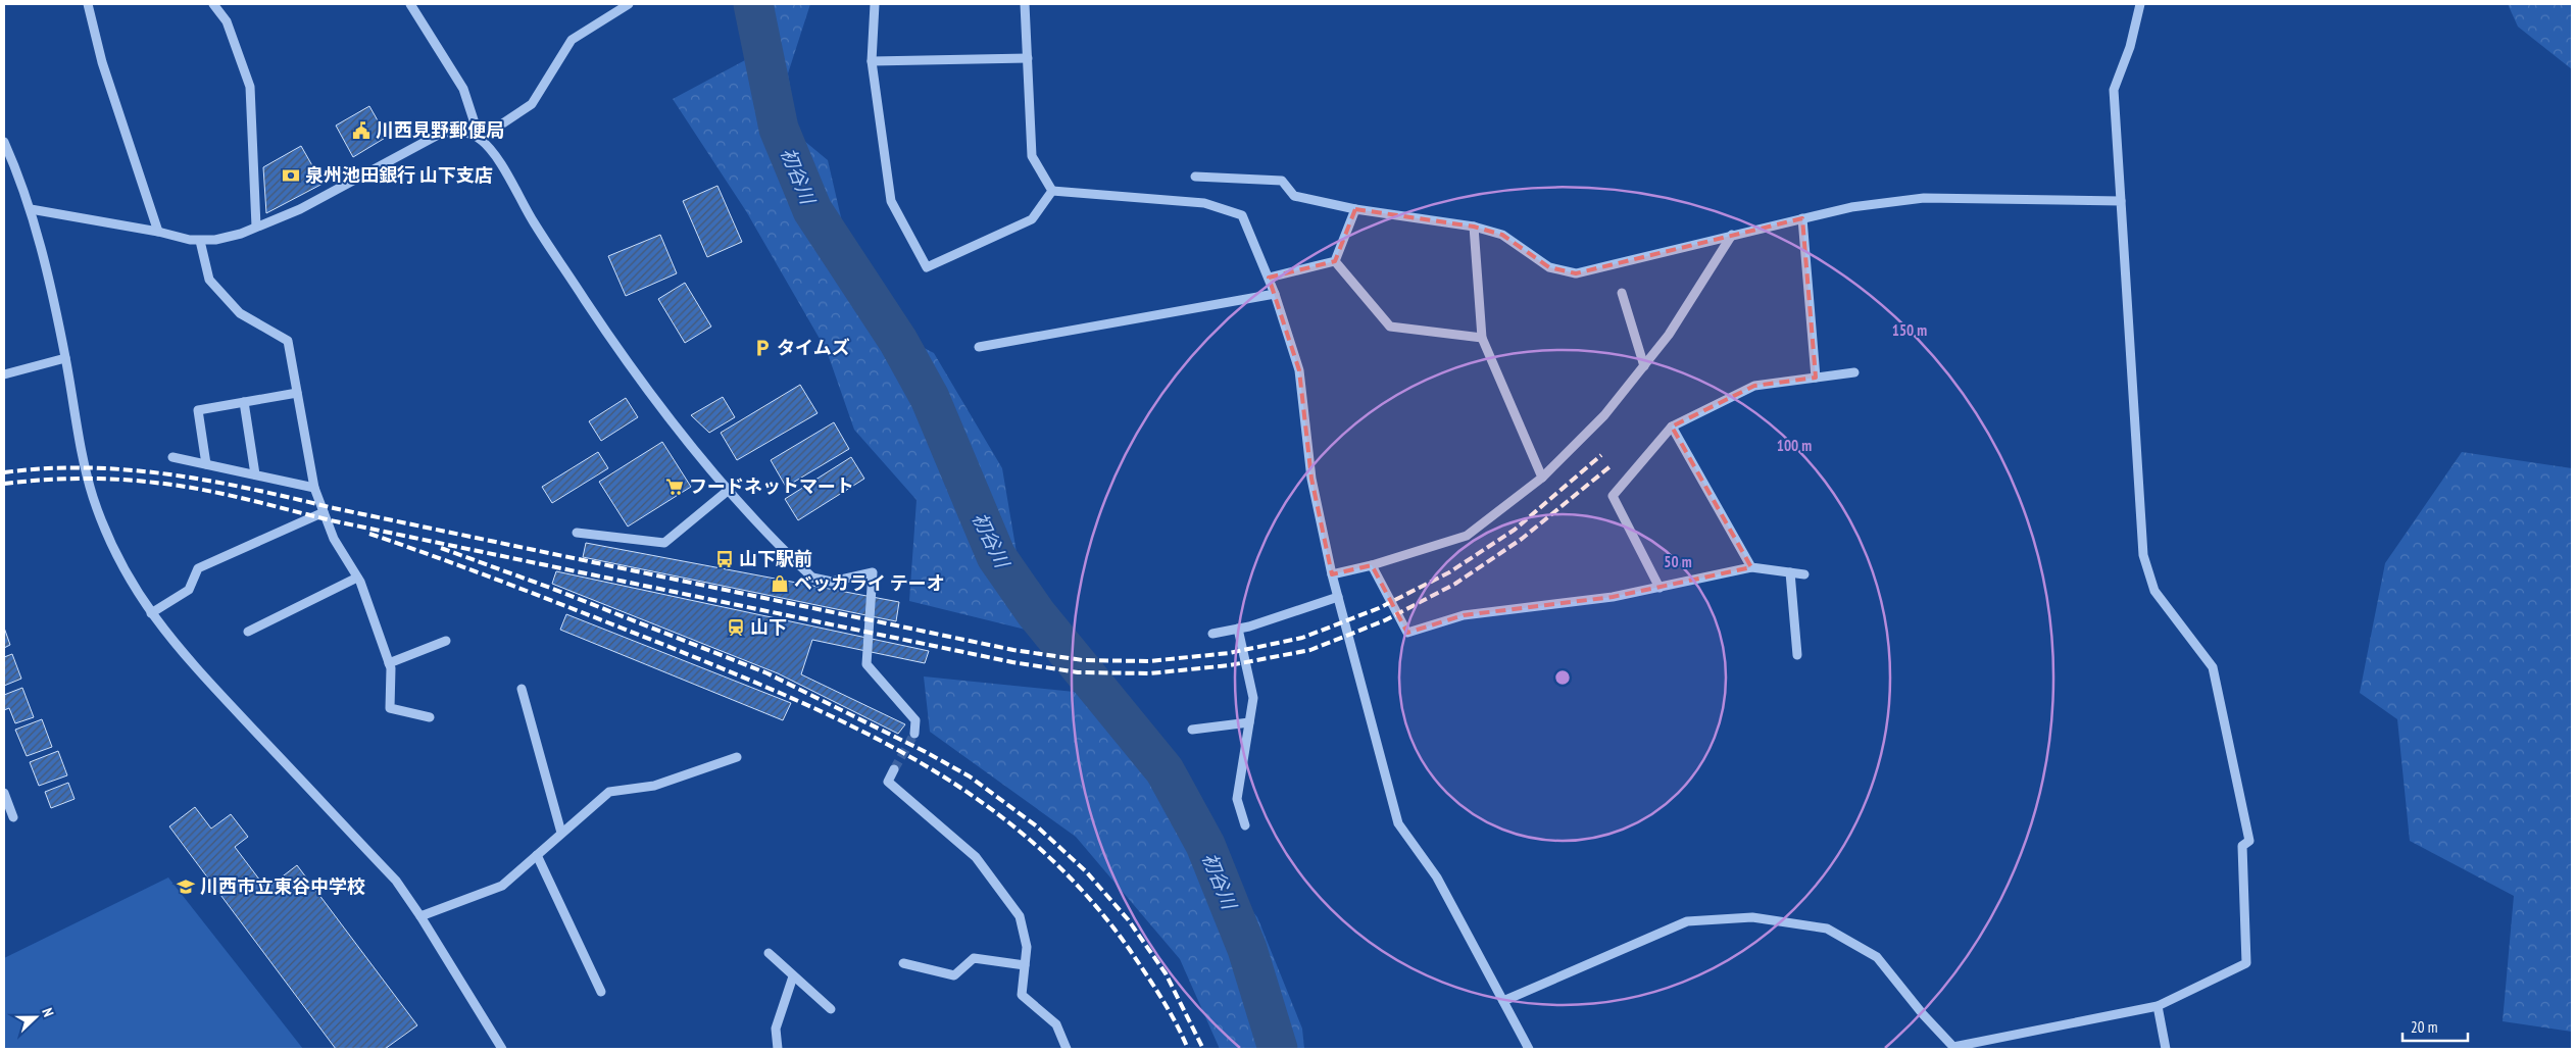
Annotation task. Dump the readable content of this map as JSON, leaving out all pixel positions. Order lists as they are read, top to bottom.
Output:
{
  "water": ["初谷川"],
  "places": {
    "public building": ["川西見野郵便局"],
    "bank": ["泉州池田銀行 山下支店"],
    "parking": ["タイムズ"],
    "supermarket": ["フードネットマート"],
    "bus stop": ["山下駅前"],
    "shop": ["ベッカライ テーオ"],
    "station": ["山下"],
    "school or university": ["川西市立東谷中学校"]
  },
  "scale_bar": "20 m",
  "north": "right",
  "rings": ["150 m", "100 m", "50 m"]
}
